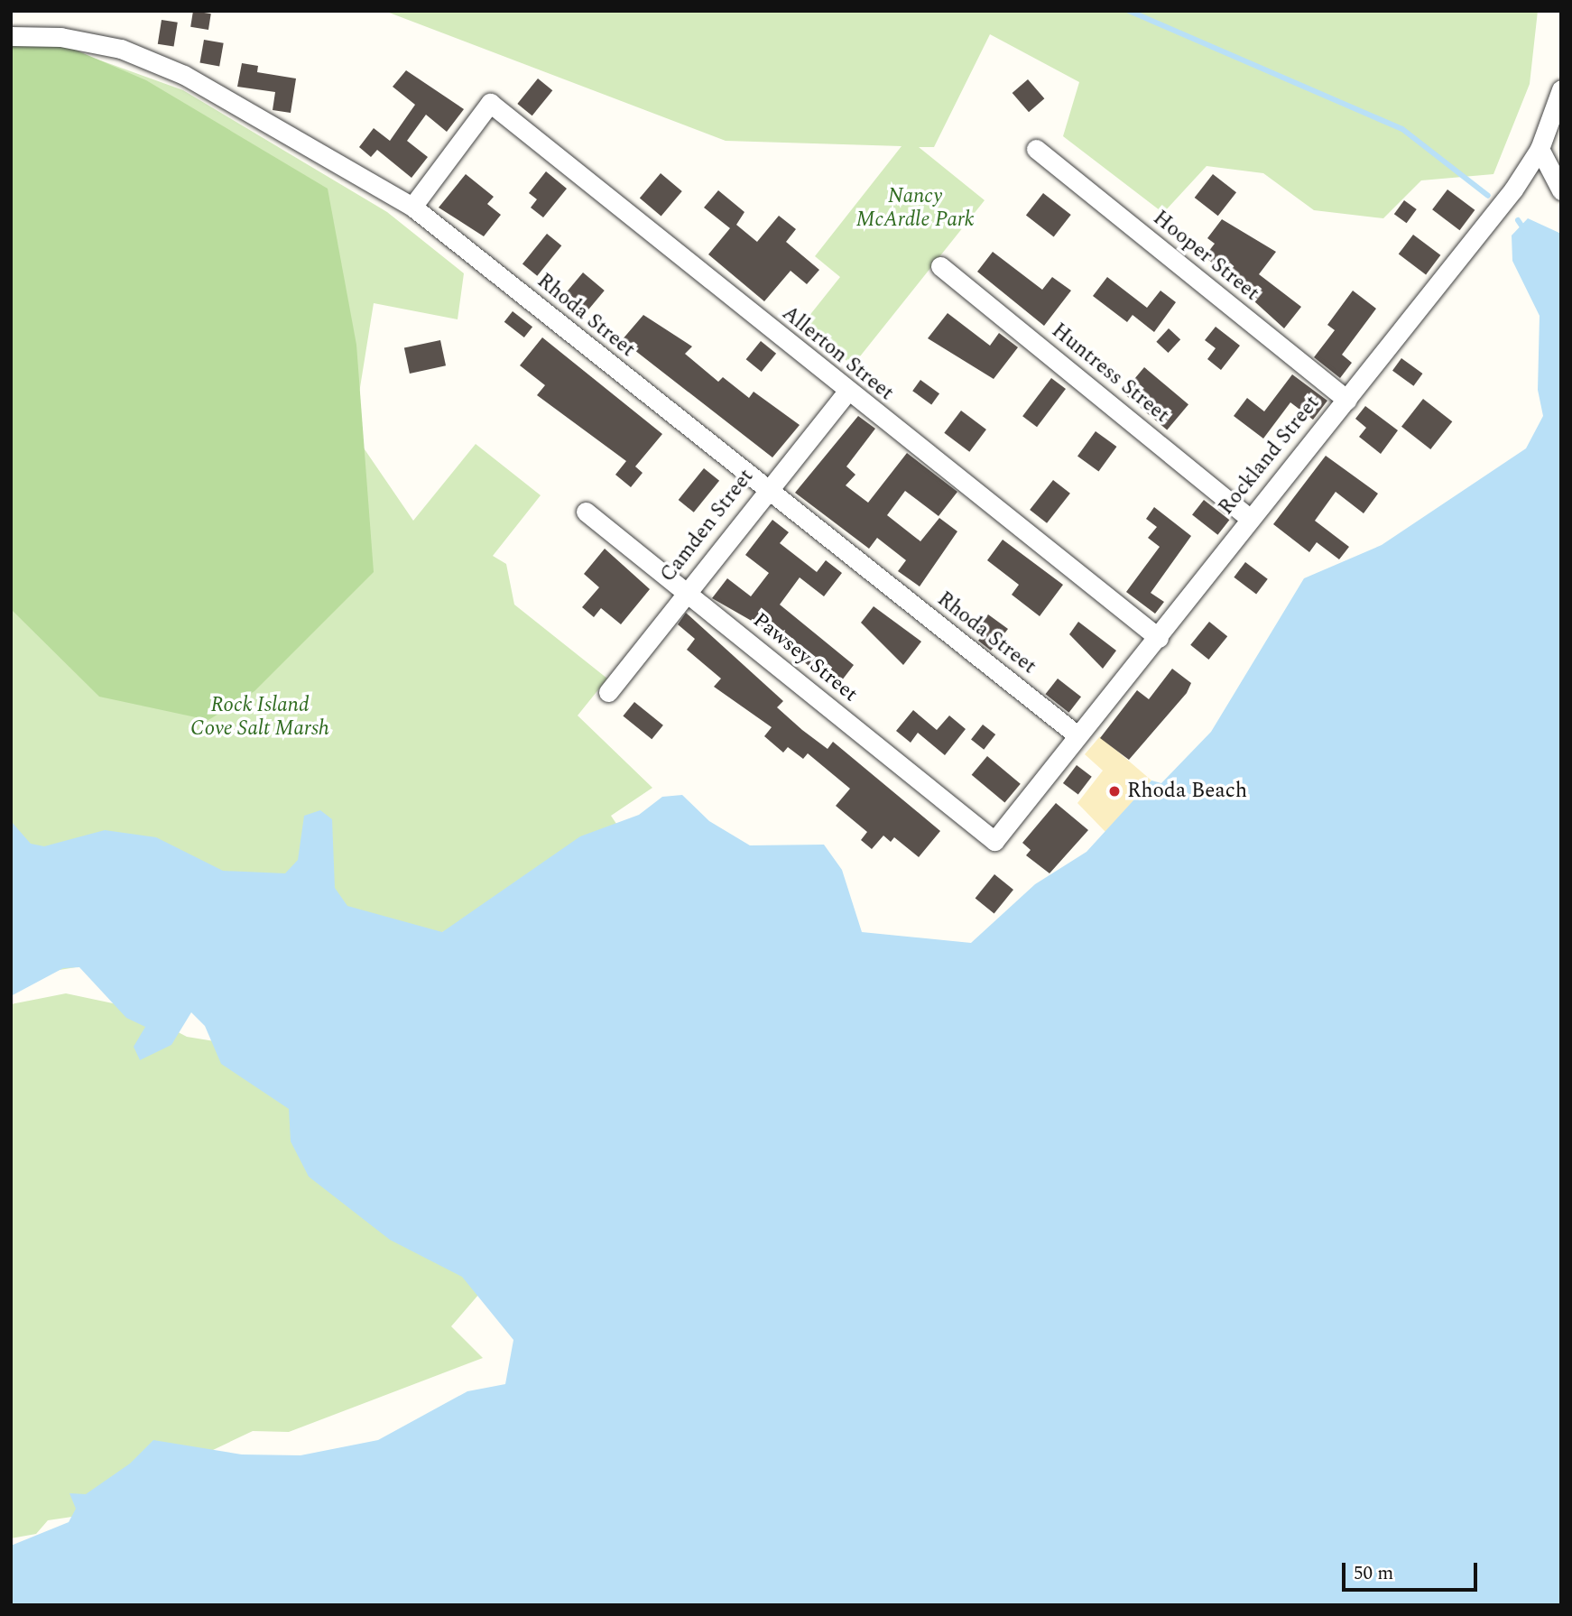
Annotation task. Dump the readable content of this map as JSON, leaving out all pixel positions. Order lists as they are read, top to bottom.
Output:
{
  "streets": {
    "street": [
      "Hooper Street",
      "Rhoda Street",
      "Allerton Street",
      "Huntress Street",
      "Rockland Street",
      "Camden Street",
      "Pawsey Street"
    ]
  },
  "crossings": [
    ["Hooper Street", "Rockland Street"],
    ["Rhoda Street", "Allerton Street"],
    ["Rhoda Street", "Rockland Street"],
    ["Rhoda Street", "Camden Street"],
    ["Allerton Street", "Rockland Street"],
    ["Allerton Street", "Camden Street"],
    ["Huntress Street", "Rockland Street"],
    ["Rockland Street", "Pawsey Street"],
    ["Camden Street", "Pawsey Street"]
  ],
  "parks": ["Nancy McArdle Park", "Rock Island Cove Salt Marsh"],
  "places": ["Rhoda Beach"],
  "scale_bar": "50 m"
}
